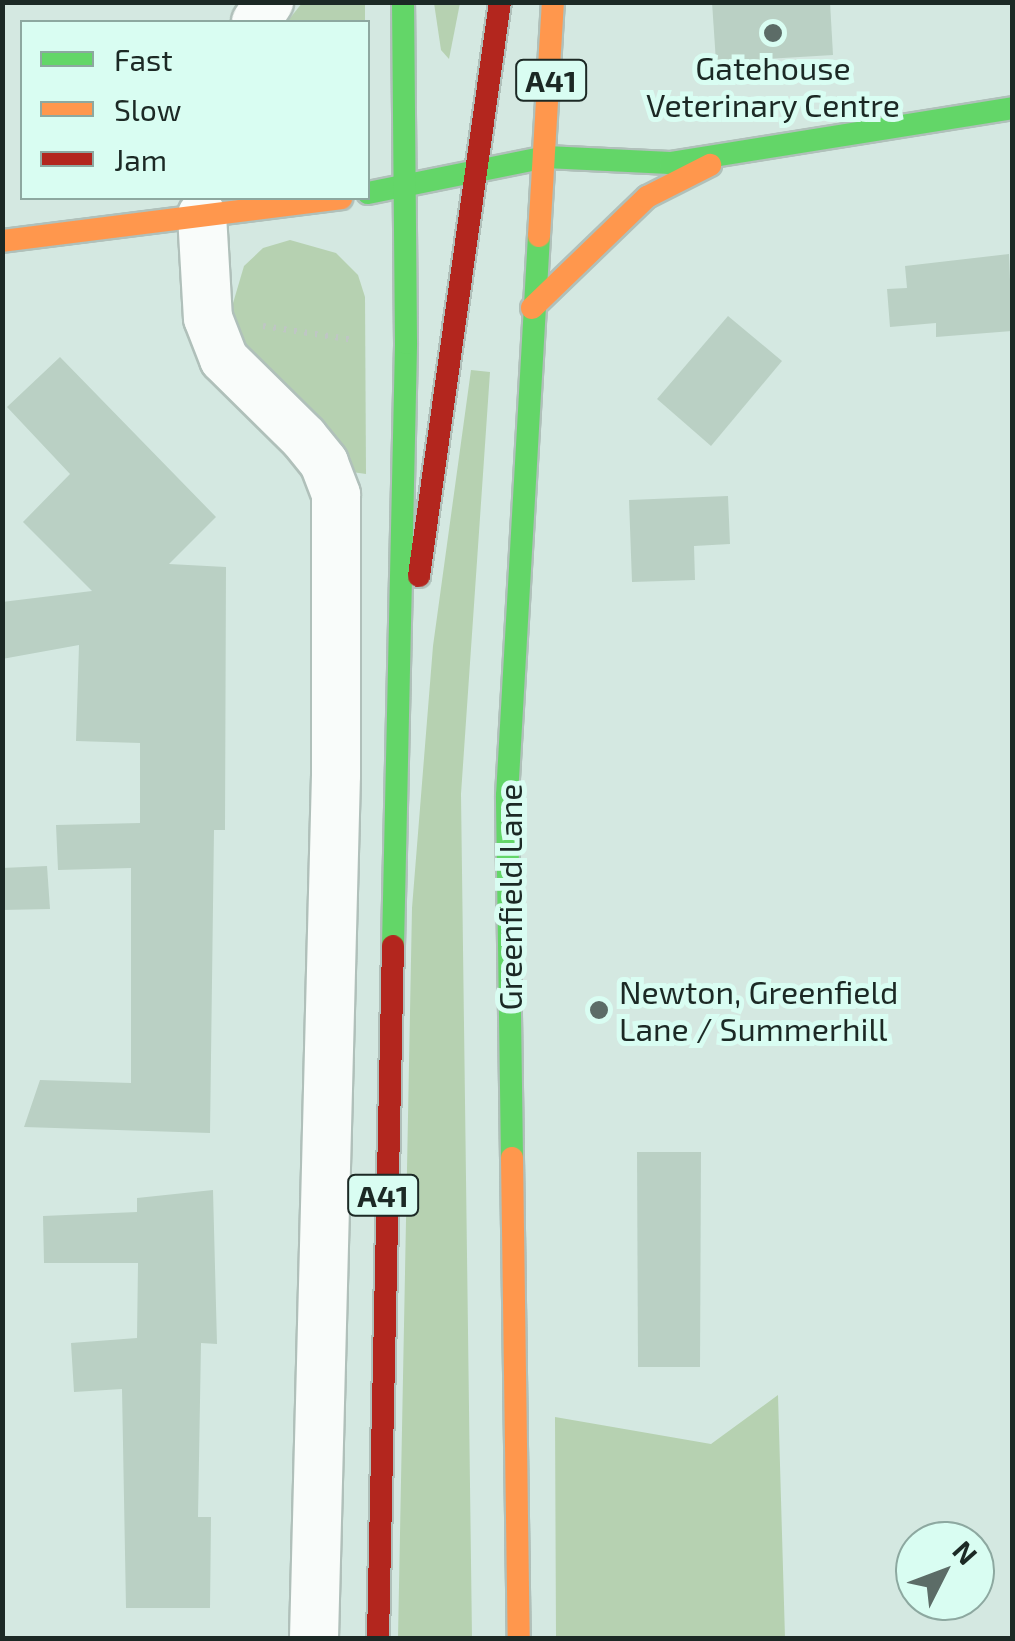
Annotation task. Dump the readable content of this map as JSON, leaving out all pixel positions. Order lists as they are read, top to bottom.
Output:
{
  "streets": {
    "main road": ["A41", "Greenfield Lane"]
  },
  "crossings": [
    ["A41", "Greenfield Lane"]
  ],
  "places": ["Gatehouse Veterinary Centre", "Newton, Greenfield Lane / Summerhill"],
  "legend": ["Fast", "Slow", "Jam"],
  "north": "top right"
}
